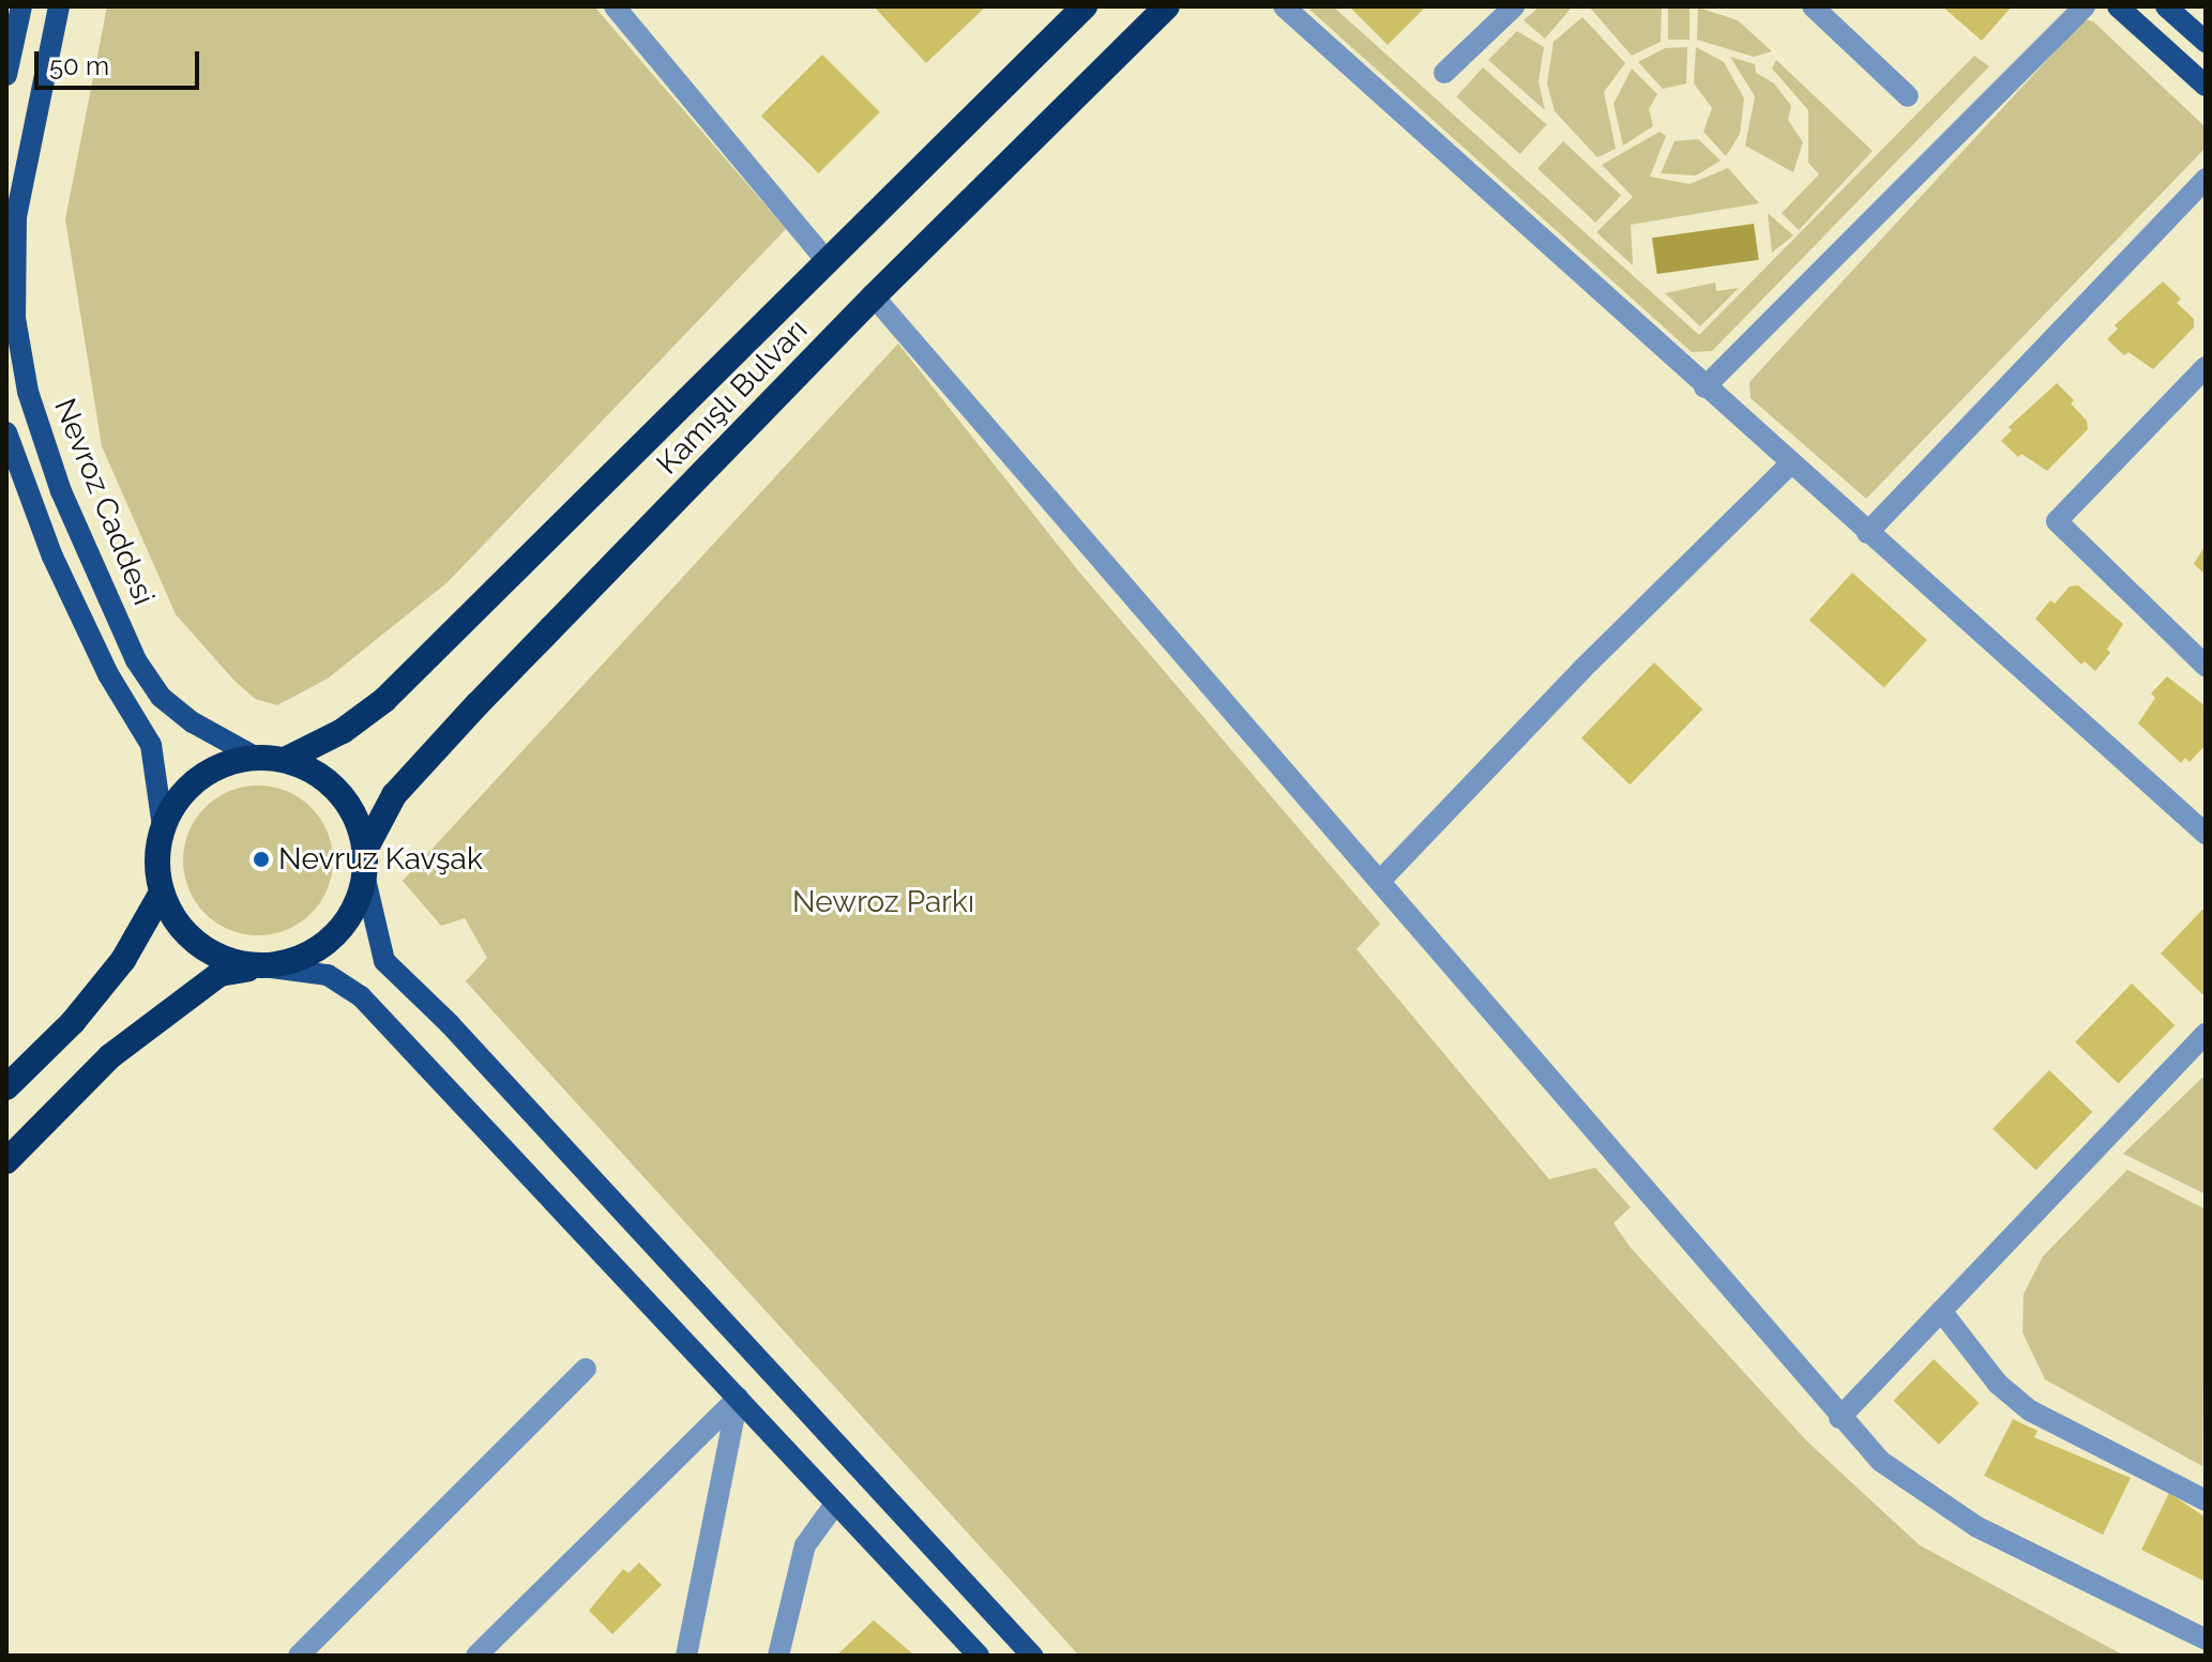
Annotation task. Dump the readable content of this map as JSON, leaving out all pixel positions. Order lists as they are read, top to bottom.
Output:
{
  "streets": {
    "highway": ["Kamışlı Bulvarı"],
    "main road": ["Nevroz Caddesi"]
  },
  "crossings": [
    ["Kamışlı Bulvarı", "Nevroz Caddesi"]
  ],
  "parks": ["Newroz Parkı"],
  "places": ["Nevruz Kavşak"],
  "scale_bar": "50 m"
}
